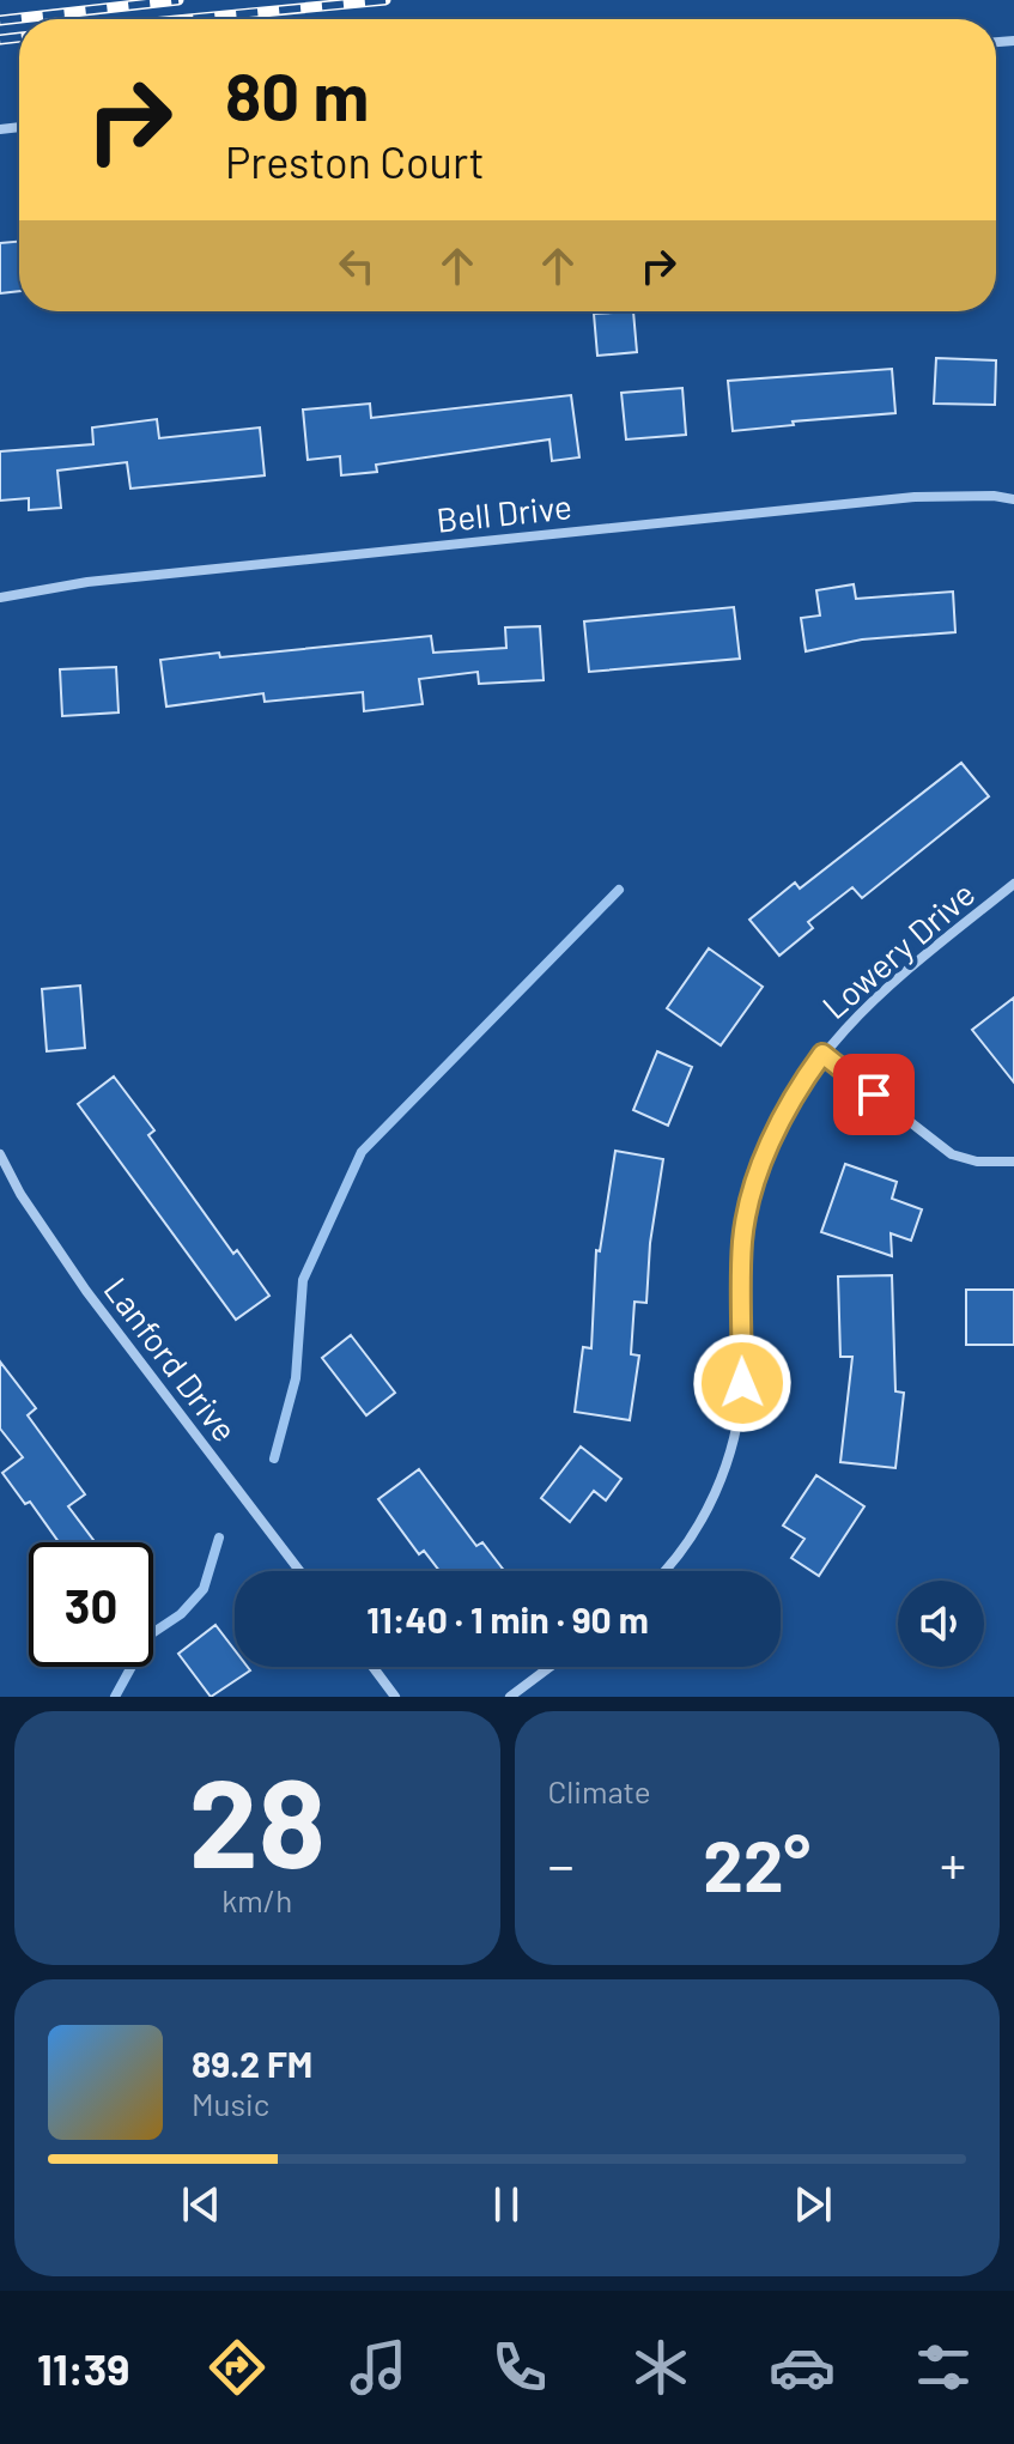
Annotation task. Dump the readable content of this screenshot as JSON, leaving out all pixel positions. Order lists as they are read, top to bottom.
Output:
{
  "streets": {
    "street": ["Bell Drive", "Lowery Drive", "Lanford Drive"]
  },
  "page": {
    "turn": ["80 m", "Preston Court"],
    "limit": "30",
    "trip": "11:40 · 1 min · 90 m",
    "tile": [
      ["28", "km/h"],
      "Climate"
    ],
    "heat": ["−", "22°", "+"],
    "song": ["89.2 FM", "Music"],
    "tabs": "11:39"
  }
}
